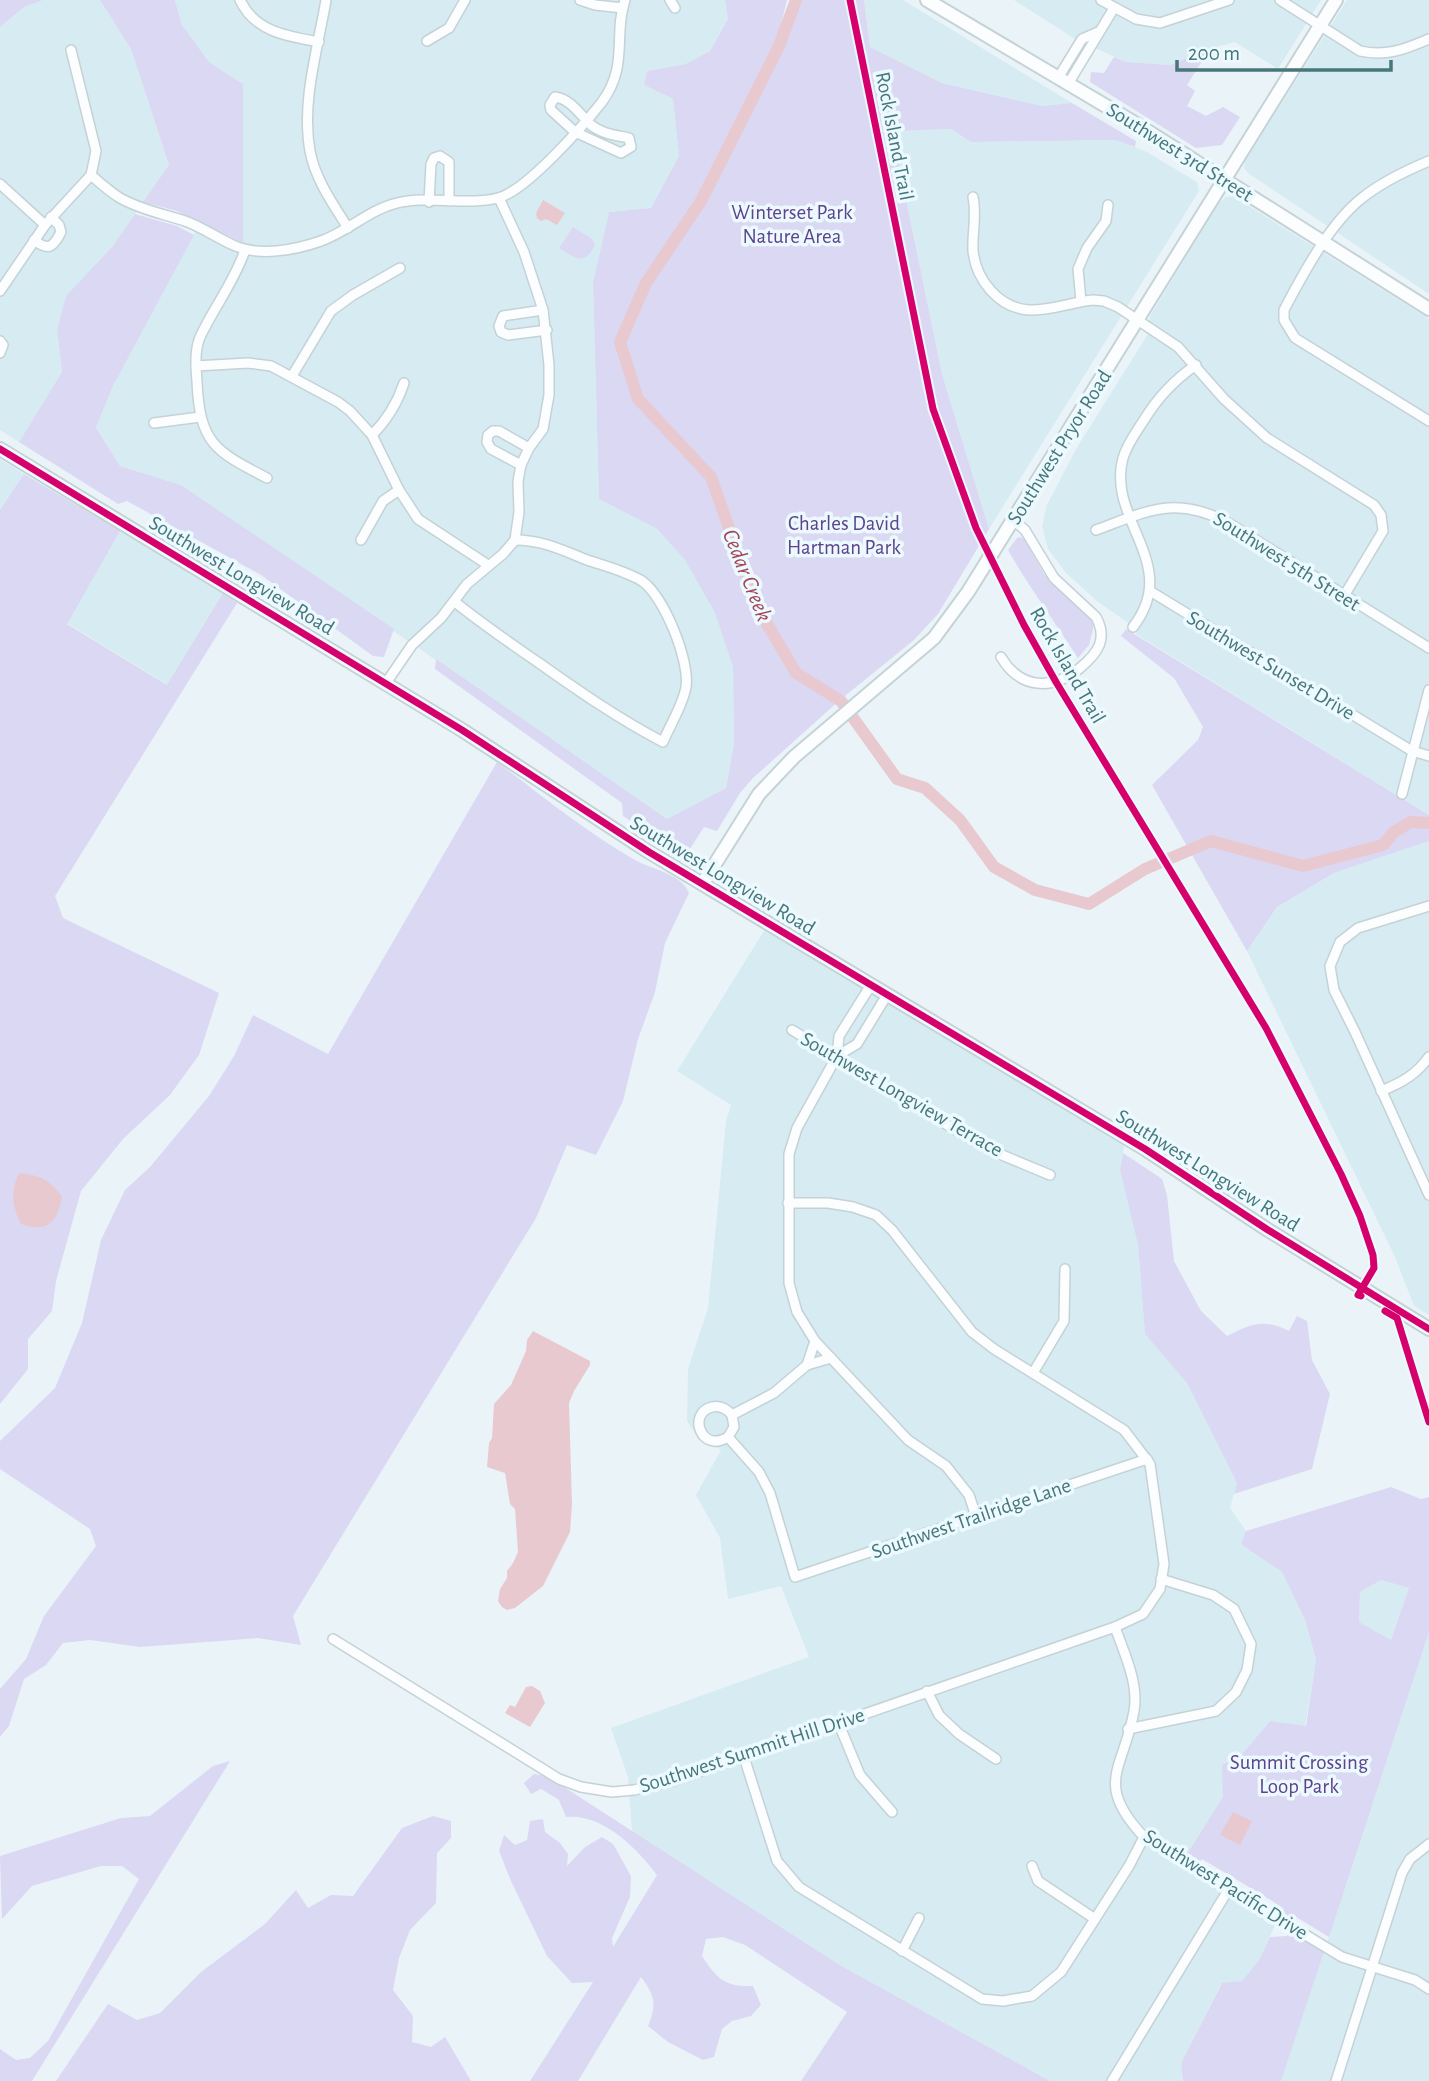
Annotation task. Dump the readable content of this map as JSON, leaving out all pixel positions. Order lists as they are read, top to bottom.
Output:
{
  "streets": {
    "street": [
      "Southwest 3rd Street",
      "Southwest Pryor Road",
      "Southwest 5th Street",
      "Southwest Longview Road",
      "Southwest Sunset Drive",
      "Southwest Longview Terrace",
      "Southwest Trailridge Lane",
      "Southwest Summit Hill Drive",
      "Southwest Pacific Drive"
    ],
    "cycle path": ["Rock Island Trail"]
  },
  "crossings": [
    ["Southwest 3rd Street", "Southwest Pryor Road"],
    ["Southwest Pryor Road", "Southwest Longview Road"],
    ["Southwest Summit Hill Drive", "Southwest Pacific Drive"]
  ],
  "water": ["Cedar Creek"],
  "parks": ["Winterset Park Nature Area", "Charles David Hartman Park", "Summit Crossing Loop Park"],
  "scale_bar": "200 m"
}
